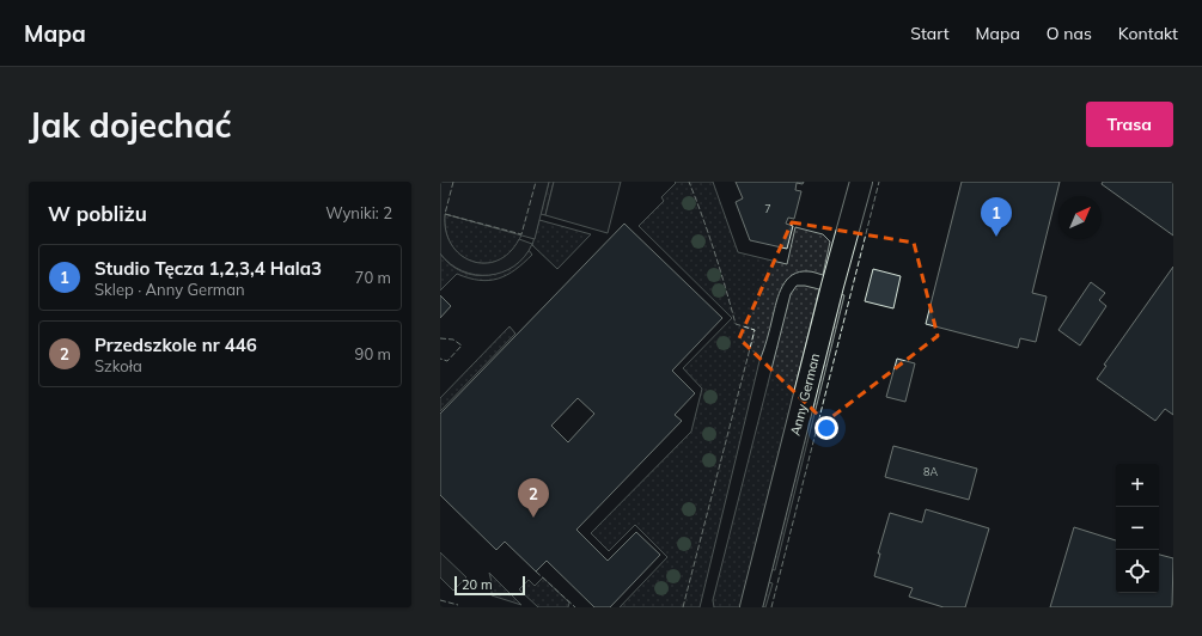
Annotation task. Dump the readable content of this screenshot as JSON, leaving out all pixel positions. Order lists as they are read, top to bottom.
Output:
{
  "streets": {
    "street": ["Anny German"]
  },
  "house_numbers": ["7", "8A"],
  "scale_bar": "20 m",
  "north": "top right",
  "page": {
    "header": "Mapa",
    "nav": [
      "Start",
      "Mapa",
      "O nas",
      "Kontakt"
    ],
    "buttons": "Trasa",
    "title": "Jak dojechać",
    "heading": ["W pobliżu", "Wyniki: 2"],
    "pins": ["1", "2"],
    "list": [
      {
        "mark": "1",
        "name": "Studio Tęcza 1,2,3,4 Hala3",
        "note": "Sklep · Anny German",
        "value": "70 m"
      },
      {
        "mark": "2",
        "name": "Przedszkole nr 446",
        "note": "Szkoła",
        "value": "90 m"
      }
    ],
    "map_buttons": ["+", "−"],
    "scale": "20 m"
  }
}
